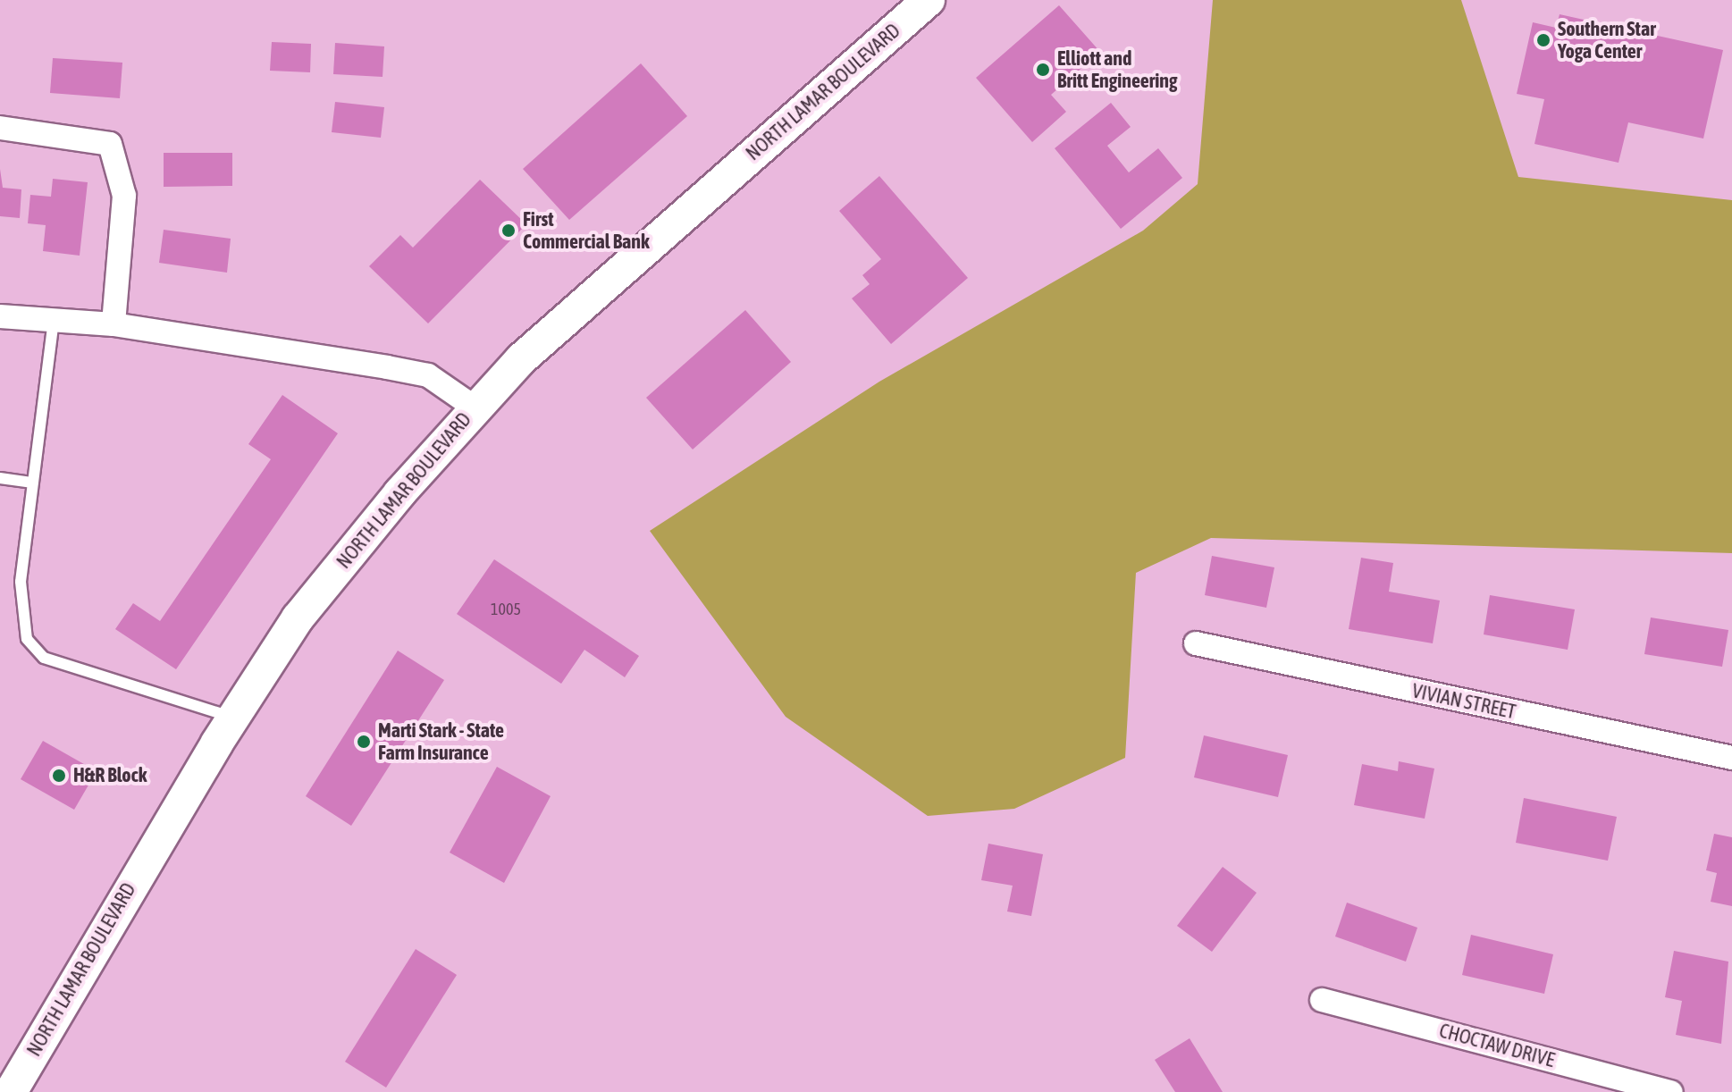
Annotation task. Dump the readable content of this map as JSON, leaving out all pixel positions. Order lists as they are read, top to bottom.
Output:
{
  "streets": {
    "street": ["NORTH LAMAR BOULEVARD", "VIVIAN STREET", "CHOCTAW DRIVE"]
  },
  "places": [
    "Southern Star Yoga Center",
    "Elliott and Britt Engineering",
    "First Commercial Bank",
    "Marti Stark - State Farm Insurance",
    "H&R Block"
  ],
  "house_numbers": ["1005"]
}
